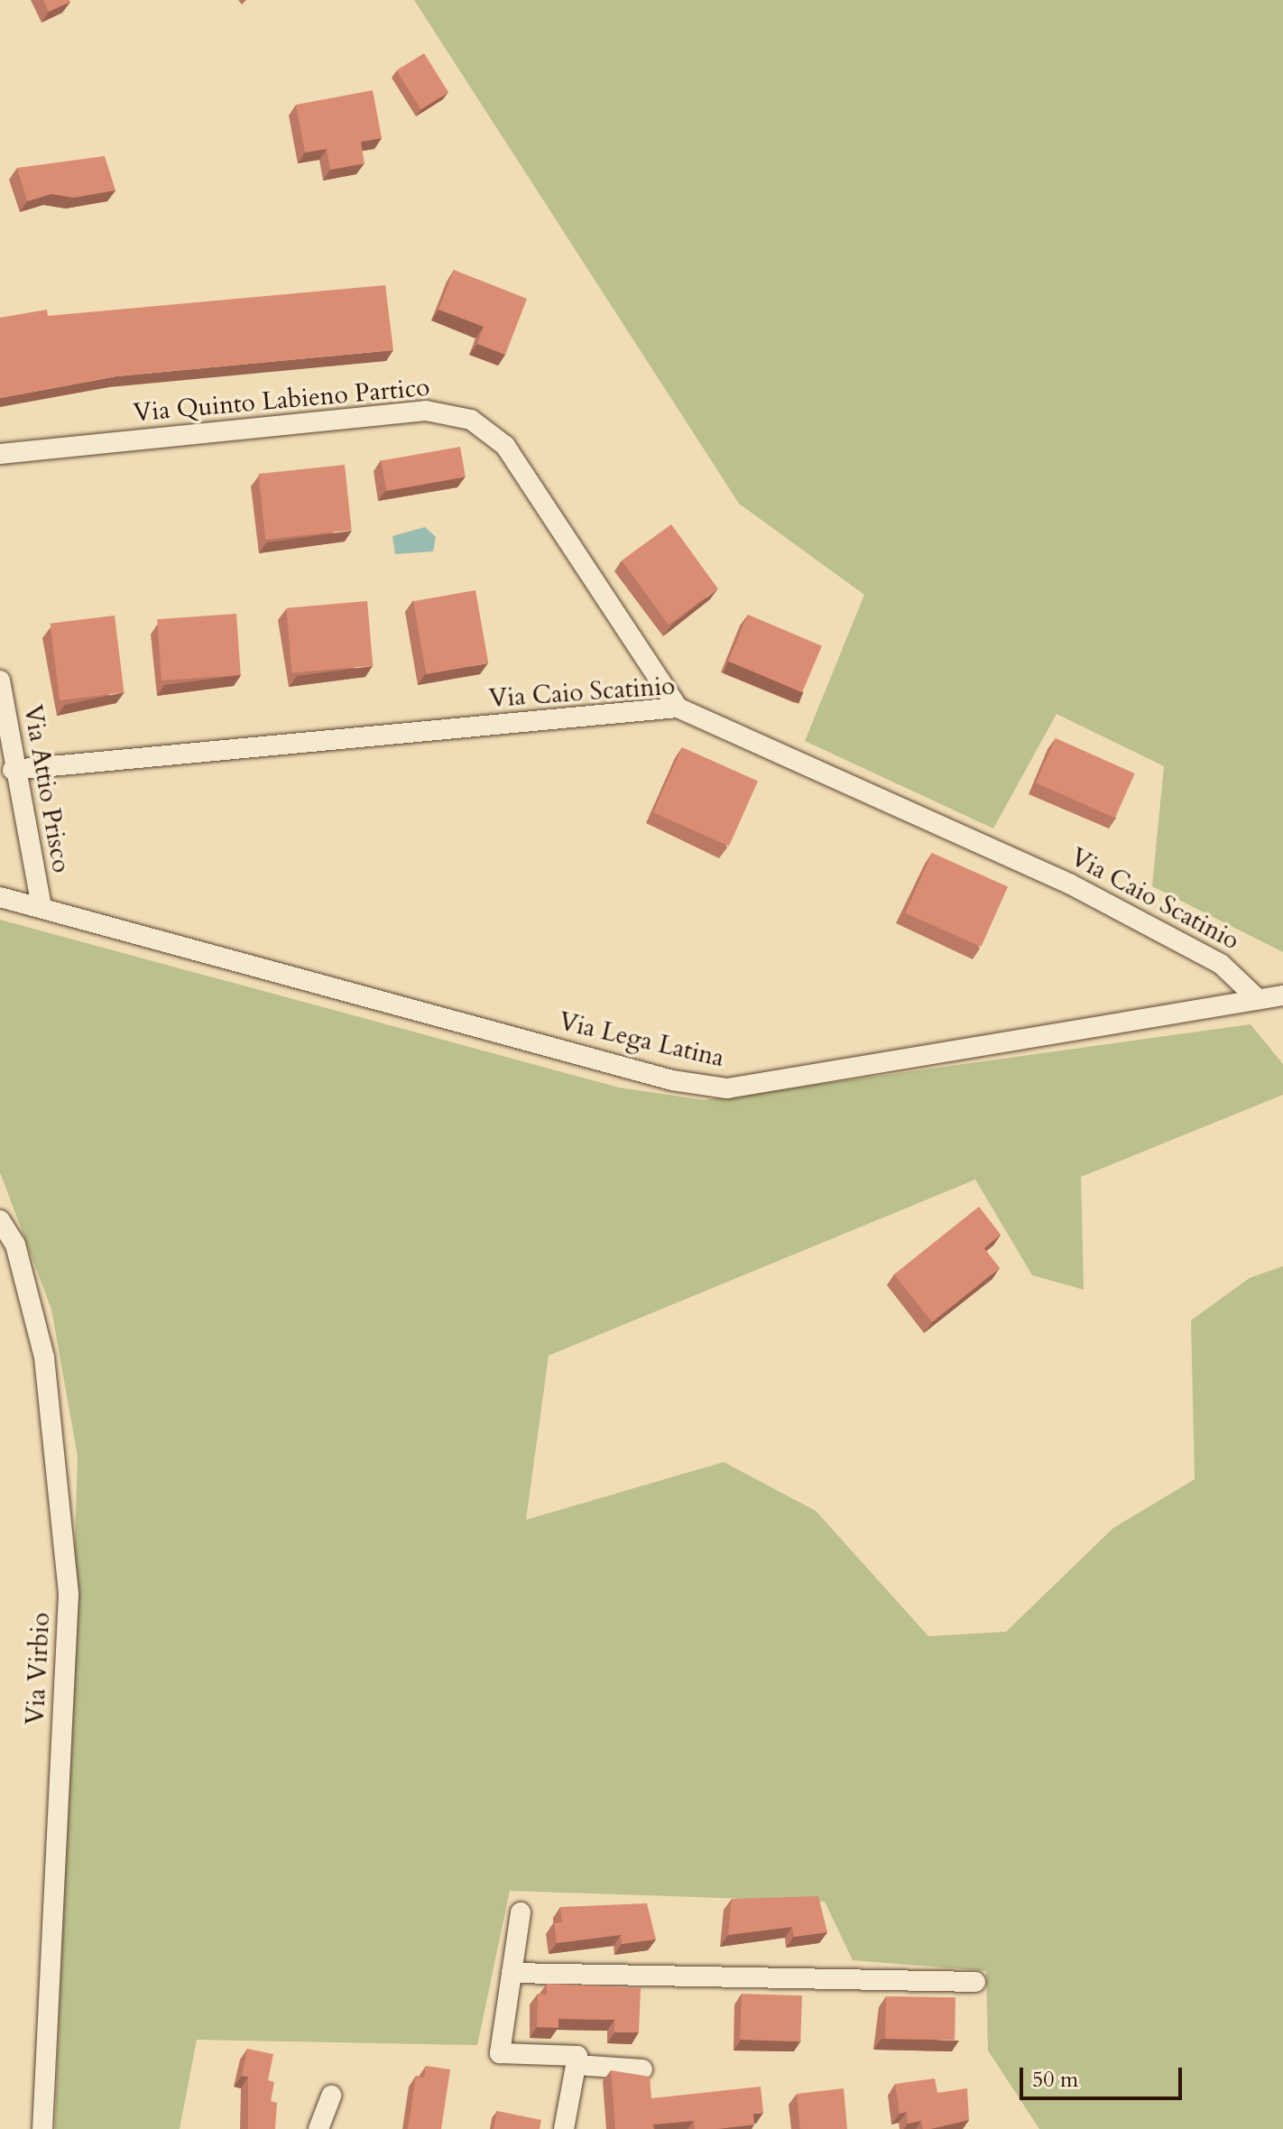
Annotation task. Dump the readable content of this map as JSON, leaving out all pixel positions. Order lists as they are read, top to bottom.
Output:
{
  "streets": {
    "street": [
      "Via Quinto Labieno Partico",
      "Via Caio Scatinio",
      "Via Attio Prisco",
      "Via Lega Latina",
      "Via Virbio"
    ]
  },
  "crossings": [
    ["Via Quinto Labieno Partico", "Via Caio Scatinio"],
    ["Via Caio Scatinio", "Via Attio Prisco"],
    ["Via Caio Scatinio", "Via Lega Latina"],
    ["Via Attio Prisco", "Via Lega Latina"]
  ],
  "scale_bar": "50 m"
}
